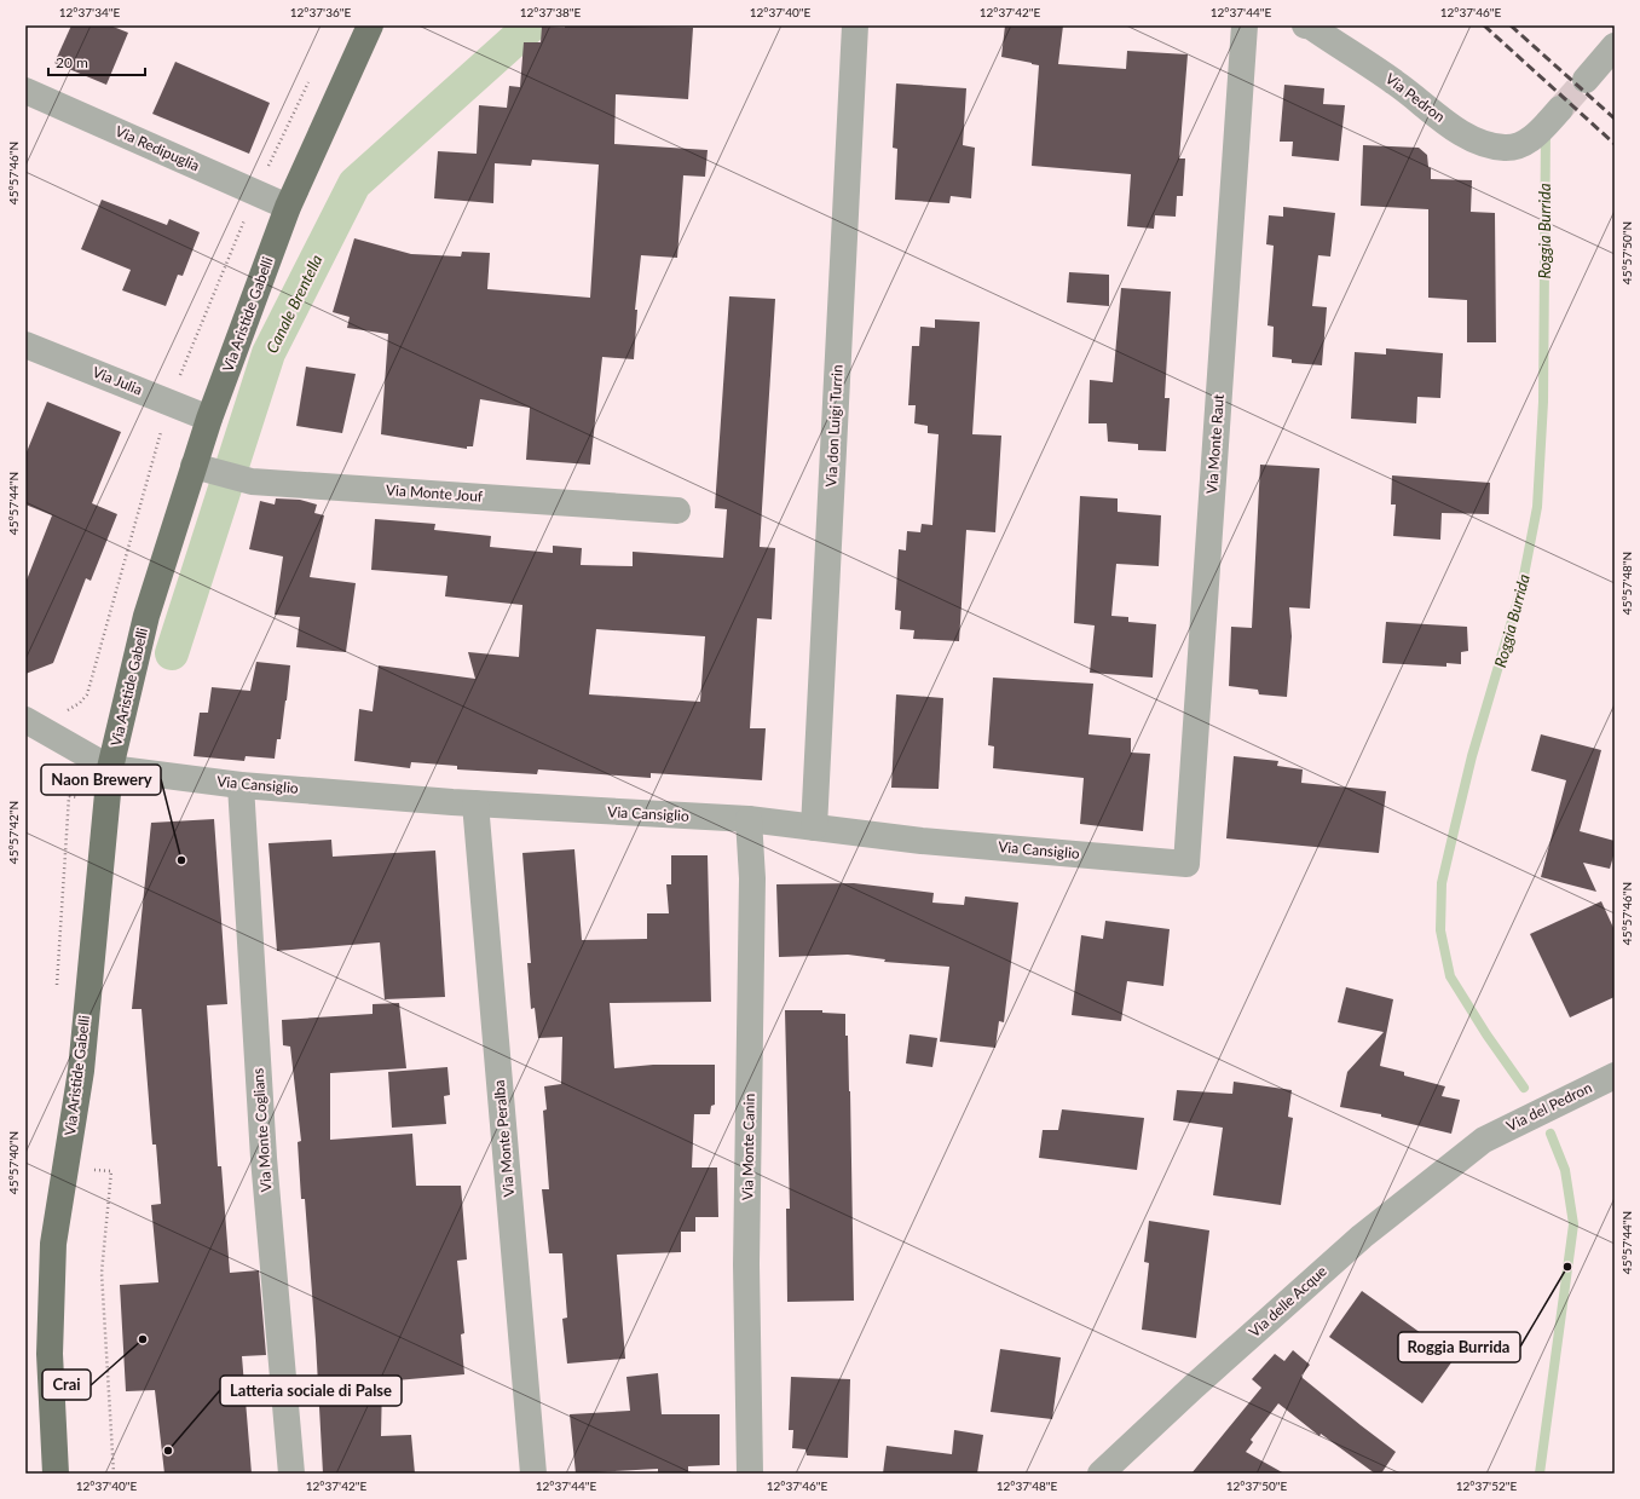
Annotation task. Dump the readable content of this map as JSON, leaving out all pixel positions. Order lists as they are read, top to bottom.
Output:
{
  "streets": {
    "main road": ["Via Aristide Gabelli"],
    "street": [
      "Via Pedron",
      "Via Redipuglia",
      "Via Julia",
      "Via don Luigi Turrin",
      "Via Monte Raut",
      "Via Monte Jouf",
      "Via Cansiglio",
      "Via del Pedron",
      "Via Monte Coglians",
      "Via Monte Peralba",
      "Via Monte Canin",
      "Via delle Acque"
    ]
  },
  "crossings": [
    ["Via Redipuglia", "Via Aristide Gabelli"],
    ["Via Aristide Gabelli", "Via Julia"],
    ["Via Aristide Gabelli", "Via Monte Jouf"],
    ["Via Aristide Gabelli", "Via Cansiglio"],
    ["Via don Luigi Turrin", "Via Cansiglio"],
    ["Via Monte Raut", "Via Cansiglio"],
    ["Via Cansiglio", "Via Monte Coglians"],
    ["Via Cansiglio", "Via Monte Peralba"],
    ["Via Cansiglio", "Via Monte Canin"],
    ["Via del Pedron", "Via delle Acque"]
  ],
  "water": ["Roggia Burrida", "Canale Brentella"],
  "places": [
    "Naon Brewery",
    "Roggia Burrida",
    "Crai",
    "Latteria sociale di Palse"
  ],
  "scale_bar": "20 m",
  "coordinates": [
    "12°37'34\"E",
    "12°37'36\"E",
    "12°37'38\"E",
    "12°37'40\"E",
    "12°37'42\"E",
    "12°37'44\"E",
    "12°37'46\"E",
    "45°57'46\"N",
    "45°57'50\"N",
    "45°57'44\"N",
    "45°57'48\"N",
    "45°57'42\"N",
    "45°57'40\"N",
    "12°37'48\"E",
    "12°37'50\"E",
    "12°37'52\"E"
  ]
}
